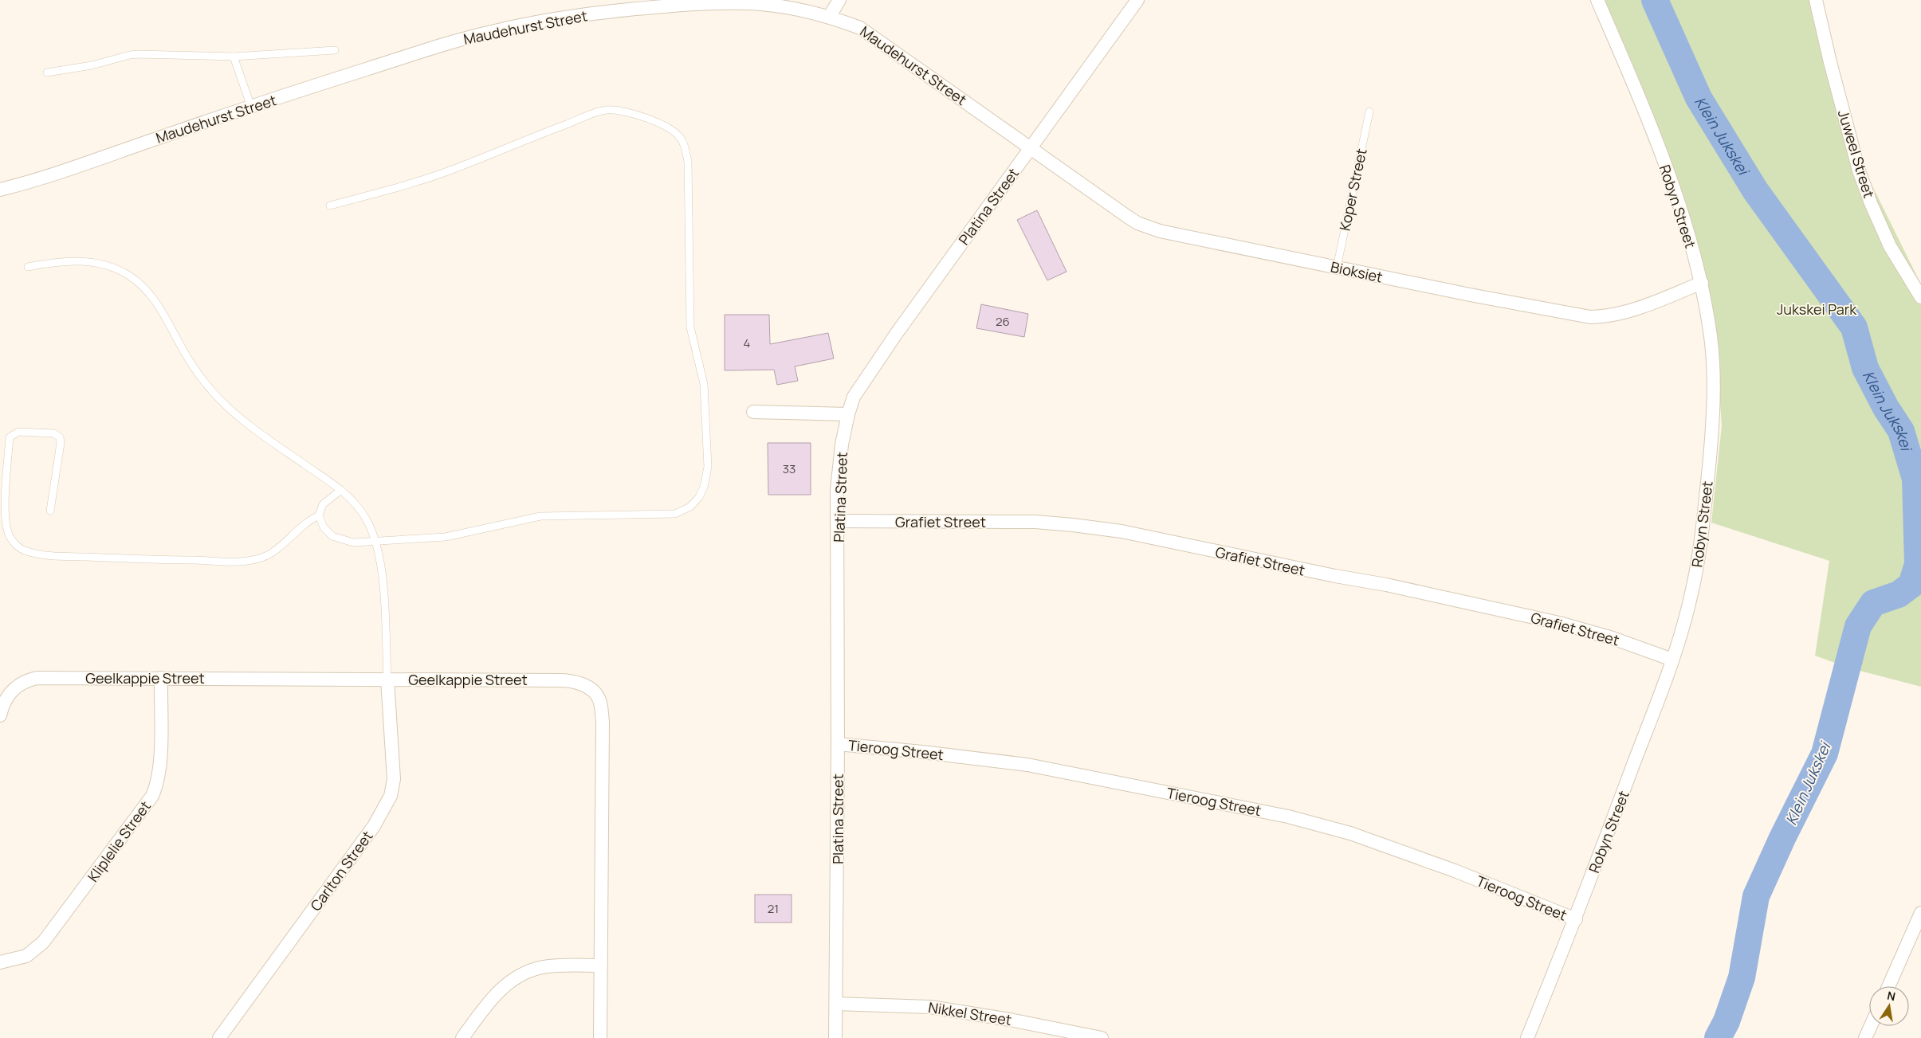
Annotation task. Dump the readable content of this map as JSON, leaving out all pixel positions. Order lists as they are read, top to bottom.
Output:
{
  "streets": {
    "street": [
      "Maudehurst Street",
      "Juweel Street",
      "Platina Street",
      "Robyn Street",
      "Bioksiet",
      "Grafiet Street",
      "Geelkappie Street",
      "Tieroog Street",
      "Kliplelie Street",
      "Carlton Street",
      "Nikkel Street"
    ],
    "lane": ["Koper Street"]
  },
  "crossings": [
    ["Maudehurst Street", "Platina Street"],
    ["Maudehurst Street", "Bioksiet"],
    ["Koper Street", "Bioksiet"],
    ["Platina Street", "Bioksiet"],
    ["Platina Street", "Grafiet Street"],
    ["Platina Street", "Tieroog Street"],
    ["Platina Street", "Nikkel Street"],
    ["Robyn Street", "Bioksiet"],
    ["Robyn Street", "Grafiet Street"],
    ["Robyn Street", "Tieroog Street"],
    ["Geelkappie Street", "Kliplelie Street"],
    ["Geelkappie Street", "Carlton Street"]
  ],
  "water": ["Klein Jukskei"],
  "parks": ["Jukskei Park"],
  "house_numbers": [
    "26",
    "4",
    "33",
    "21"
  ],
  "north": "top"
}
